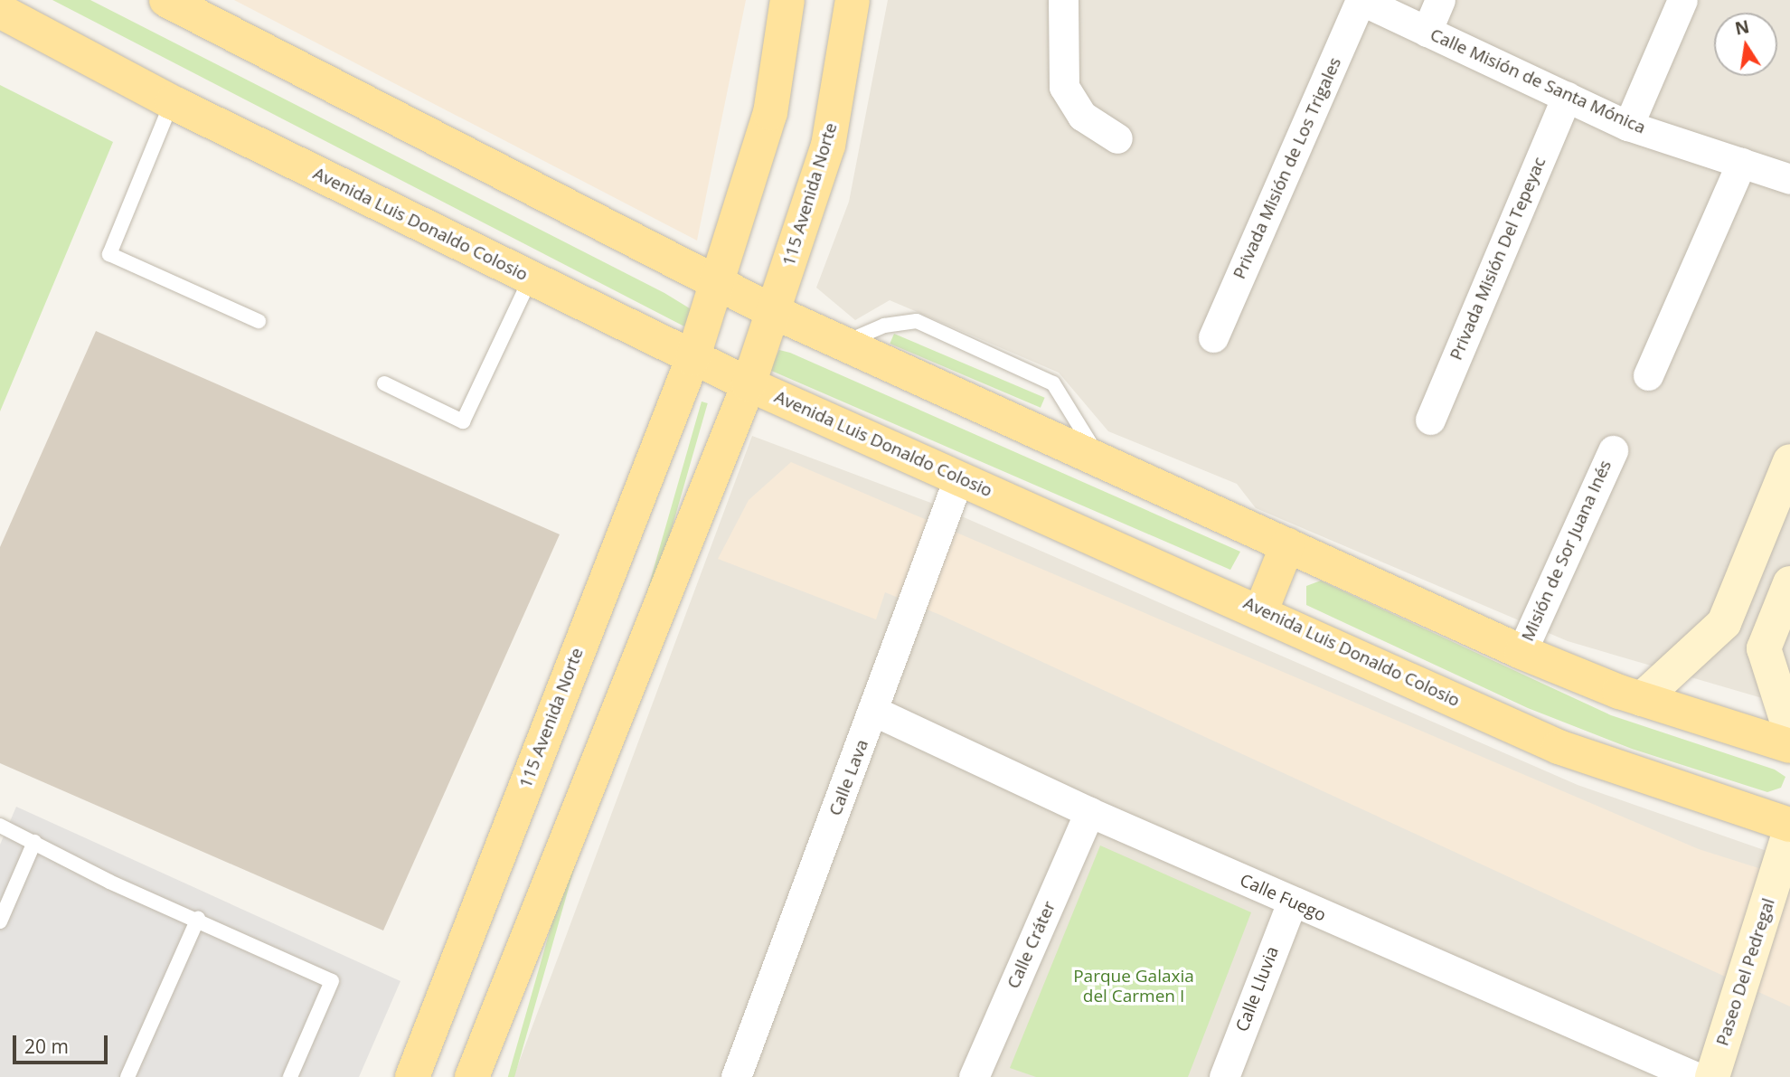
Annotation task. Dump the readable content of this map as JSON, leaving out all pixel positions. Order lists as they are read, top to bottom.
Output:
{
  "streets": {
    "main road": ["115 Avenida Norte", "Avenida Luis Donaldo Colosio"],
    "street": [
      "Calle Misión de Santa Mónica",
      "Privada Misión de Los Trigales",
      "Privada Misión Del Tepeyac",
      "Misión de Sor Juana Inés",
      "Calle Lava",
      "Calle Fuego",
      "Calle Cráter",
      "Paseo Del Pedregal",
      "Calle Lluvia"
    ]
  },
  "crossings": [
    ["Calle Misión de Santa Mónica", "Privada Misión de Los Trigales"],
    ["Calle Misión de Santa Mónica", "Privada Misión Del Tepeyac"],
    ["115 Avenida Norte", "Avenida Luis Donaldo Colosio"],
    ["Avenida Luis Donaldo Colosio", "Calle Lava"],
    ["Calle Lava", "Calle Fuego"],
    ["Calle Fuego", "Calle Cráter"],
    ["Calle Fuego", "Calle Lluvia"]
  ],
  "parks": ["Parque Galaxia del Carmen I"],
  "scale_bar": "20 m",
  "north": "top"
}
